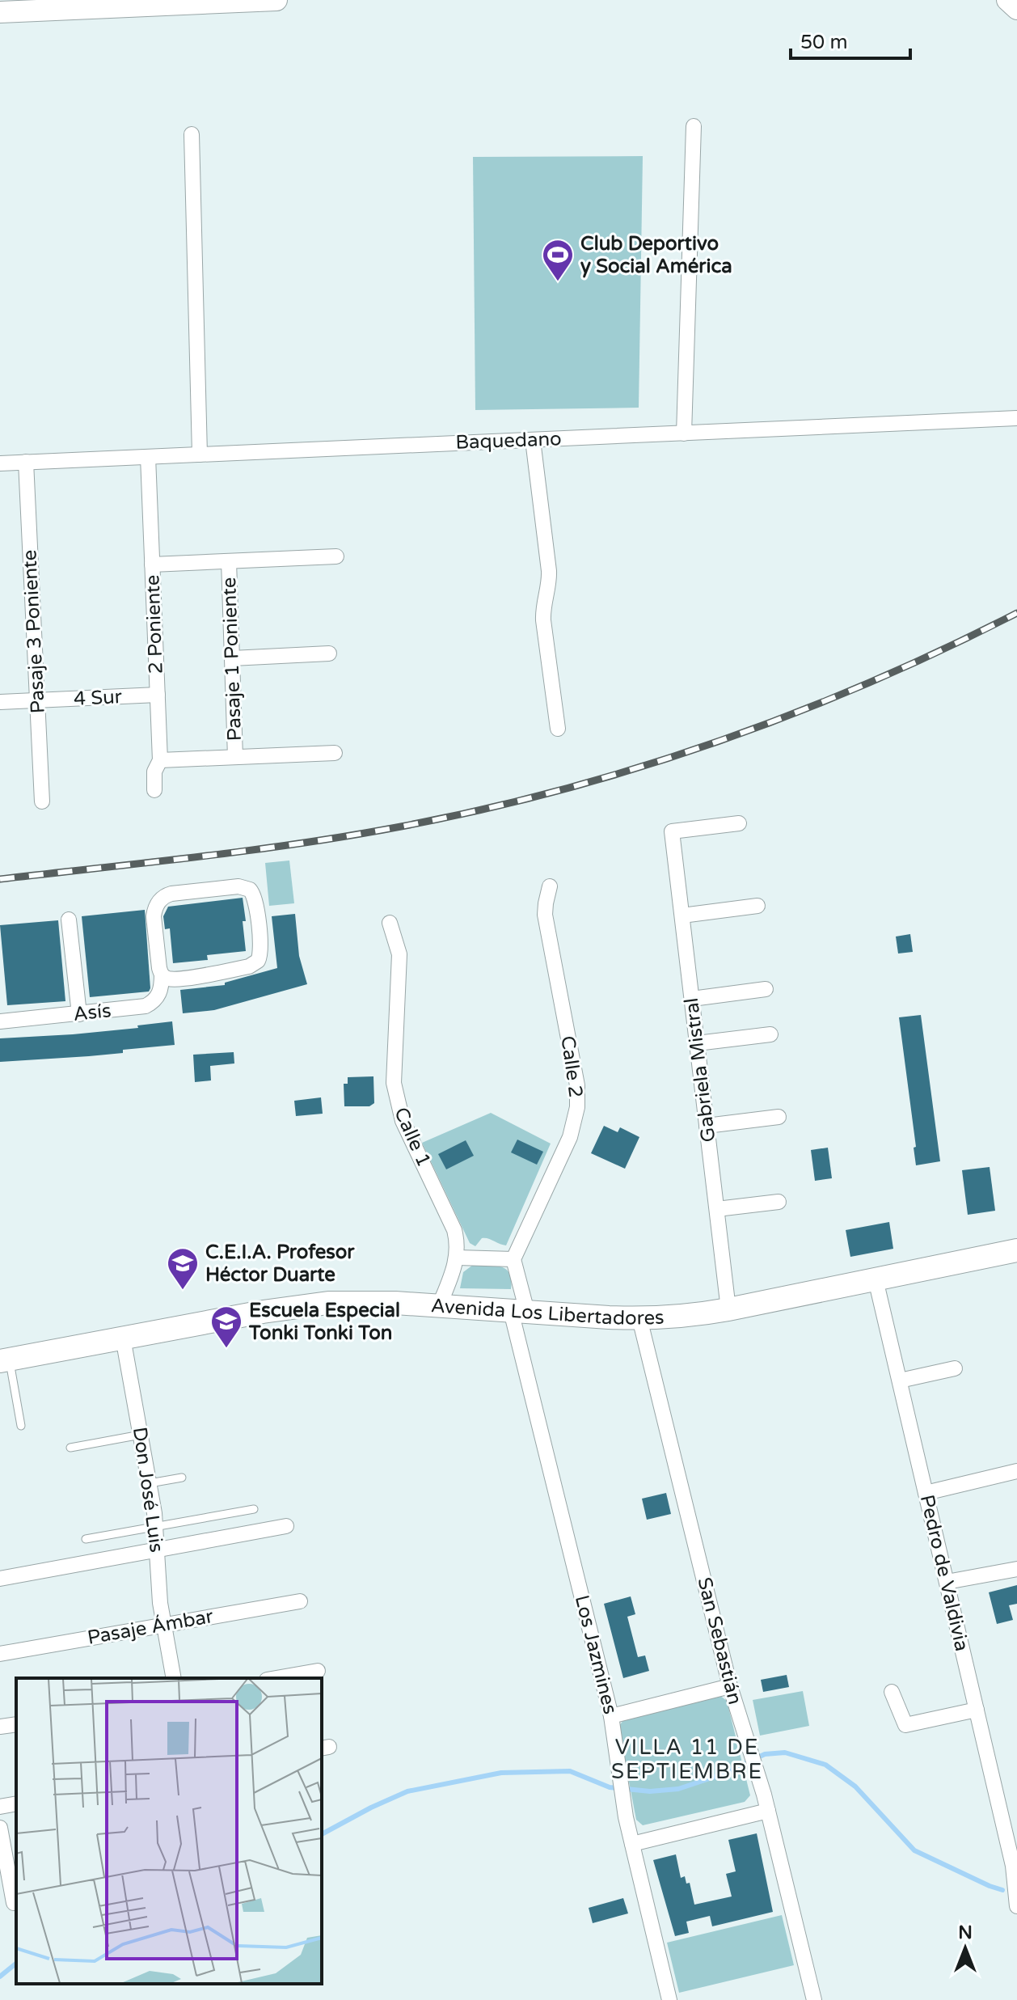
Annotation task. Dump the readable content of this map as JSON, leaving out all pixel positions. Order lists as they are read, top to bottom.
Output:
{
  "streets": {
    "main road": ["Avenida Los Libertadores"],
    "street": [
      "Baquedano",
      "2 Poniente",
      "Pasaje 3 Poniente",
      "Pasaje 1 Poniente",
      "4 Sur",
      "Asís",
      "Calle 2",
      "Gabriela Mistral",
      "Calle 1",
      "Don José Luis",
      "Pedro de Valdivia",
      "Pasaje Ámbar",
      "San Sebastián",
      "Los Jazmines"
    ]
  },
  "crossings": [
    ["Baquedano", "2 Poniente"],
    ["Baquedano", "Pasaje 3 Poniente"],
    ["2 Poniente", "4 Sur"],
    ["Pasaje 3 Poniente", "4 Sur"],
    ["Gabriela Mistral", "Avenida Los Libertadores"],
    ["Avenida Los Libertadores", "Don José Luis"],
    ["Avenida Los Libertadores", "Pedro de Valdivia"],
    ["Avenida Los Libertadores", "San Sebastián"],
    ["Avenida Los Libertadores", "Los Jazmines"],
    ["Don José Luis", "Pasaje Ámbar"]
  ],
  "districts": ["VILLA 11 DE SEPTIEMBRE"],
  "places": {
    "sports": ["Club Deportivo y Social América"],
    "school or university": ["C.E.I.A. Profesor Héctor Duarte", "Escuela Especial Tonki Tonki Ton"]
  },
  "scale_bar": "50 m",
  "north": "top"
}
